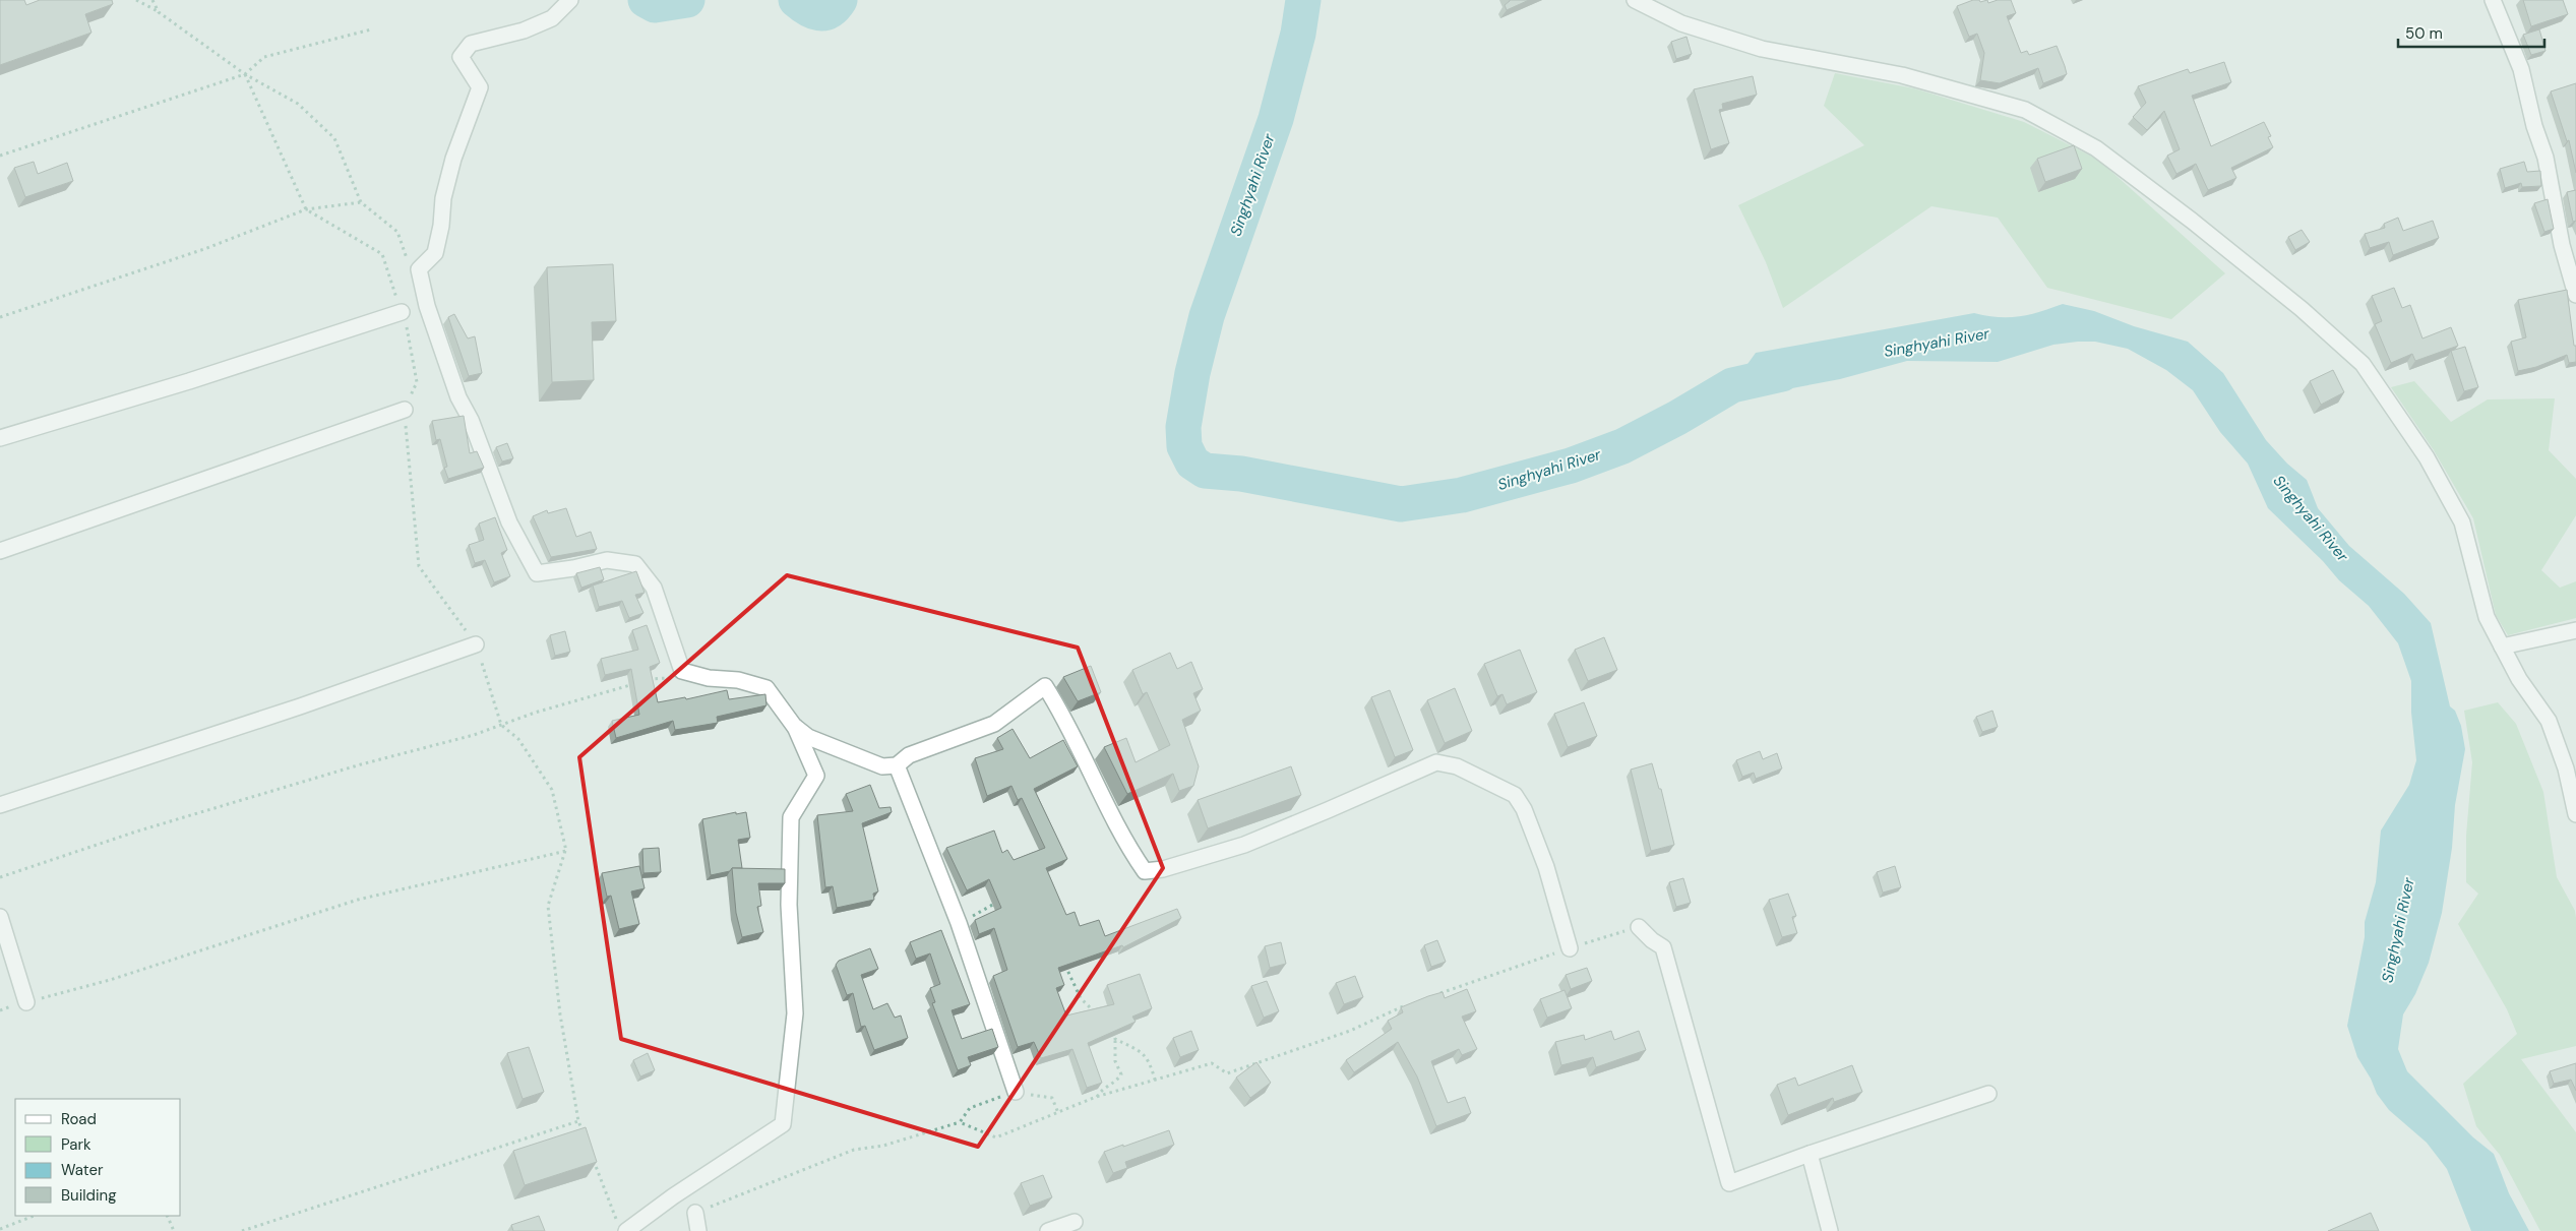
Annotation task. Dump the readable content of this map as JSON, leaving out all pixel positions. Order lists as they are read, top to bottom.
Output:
{
  "water": ["Singhyahi River"],
  "legend": [
    "Road",
    "Park",
    "Water",
    "Building"
  ],
  "scale_bar": "50 m"
}
